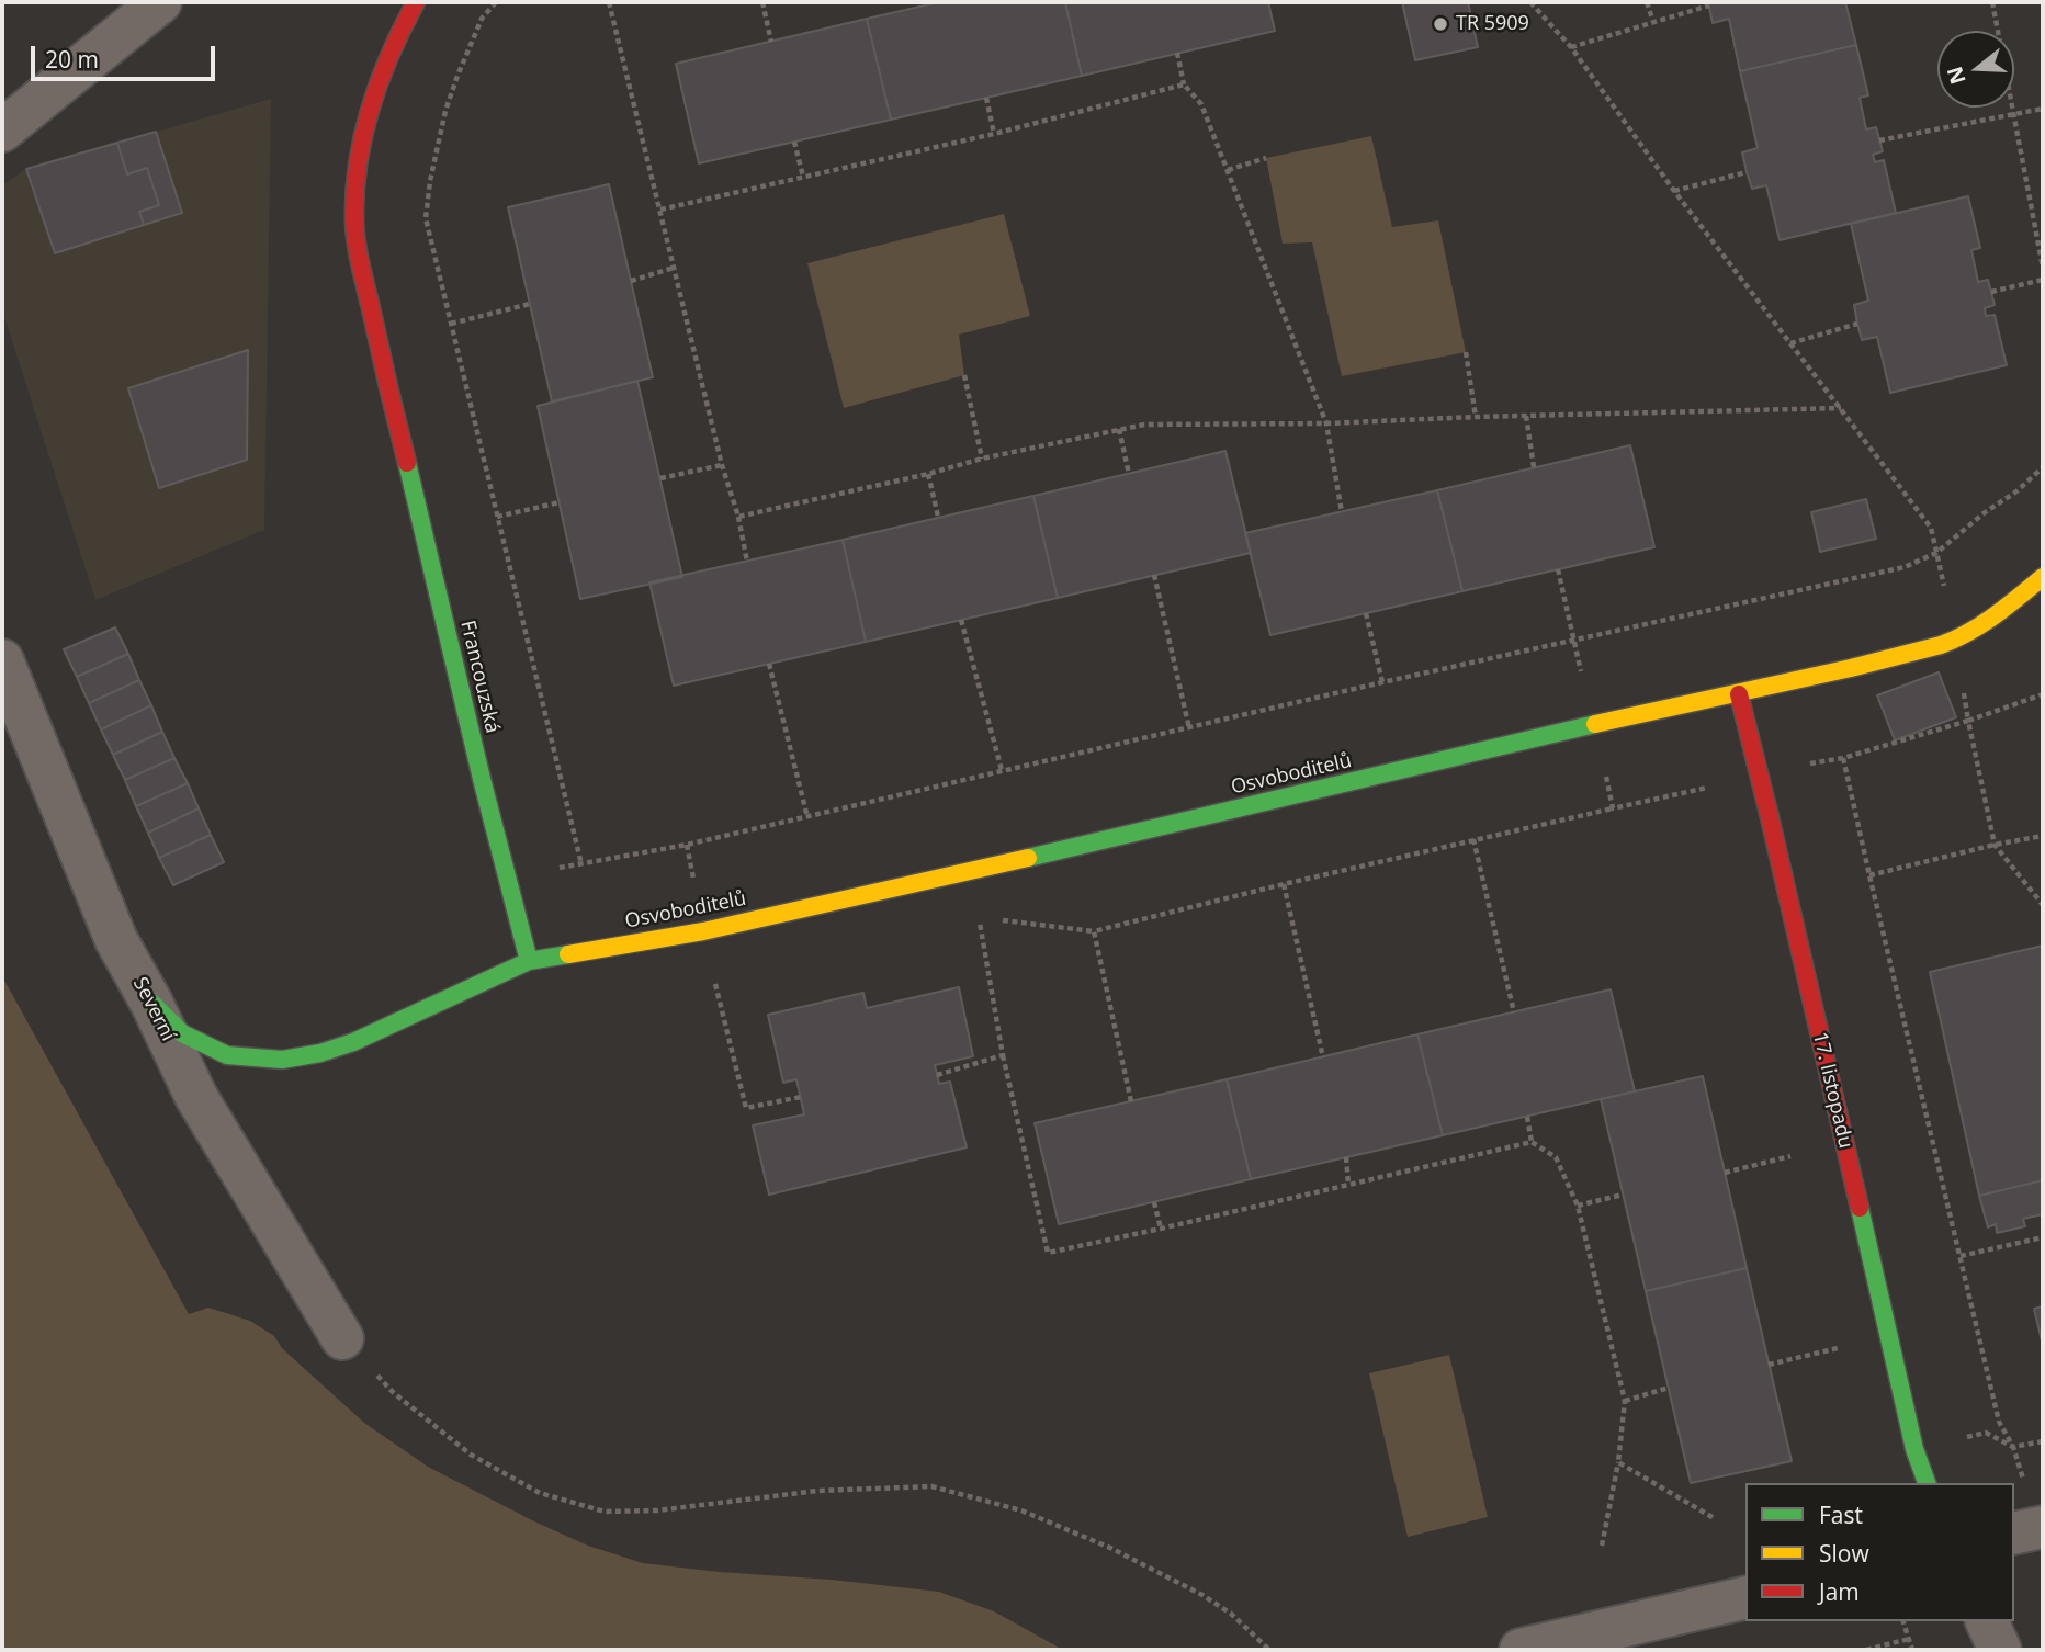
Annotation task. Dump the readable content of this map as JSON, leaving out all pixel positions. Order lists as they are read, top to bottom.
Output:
{
  "streets": {
    "street": [
      "Francouzská",
      "Osvoboditelů",
      "Severní",
      "17. listopadu"
    ]
  },
  "crossings": [
    ["Francouzská", "Osvoboditelů"],
    ["Osvoboditelů", "17. listopadu"]
  ],
  "places": ["TR 5909"],
  "legend": ["Fast", "Slow", "Jam"],
  "scale_bar": "20 m",
  "north": "left"
}
